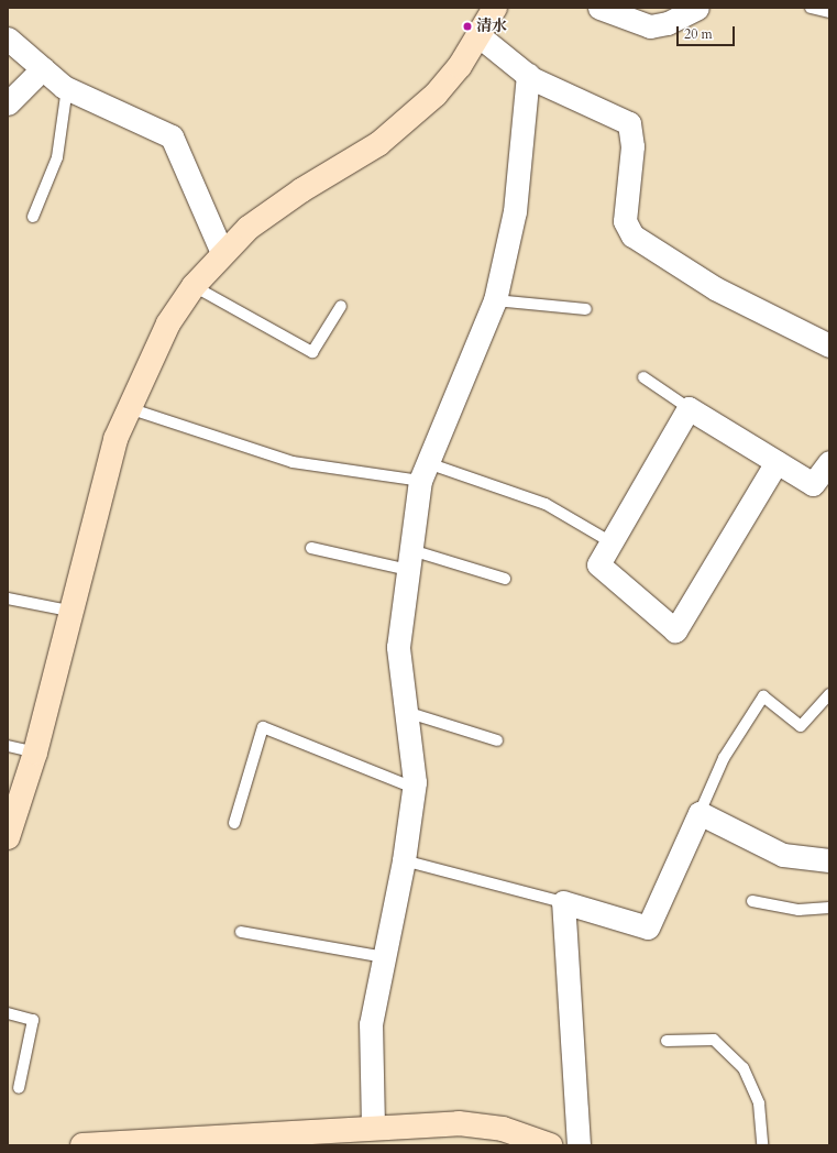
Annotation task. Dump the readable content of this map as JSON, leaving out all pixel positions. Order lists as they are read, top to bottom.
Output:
{
  "places": ["清水"],
  "scale_bar": "20 m"
}
